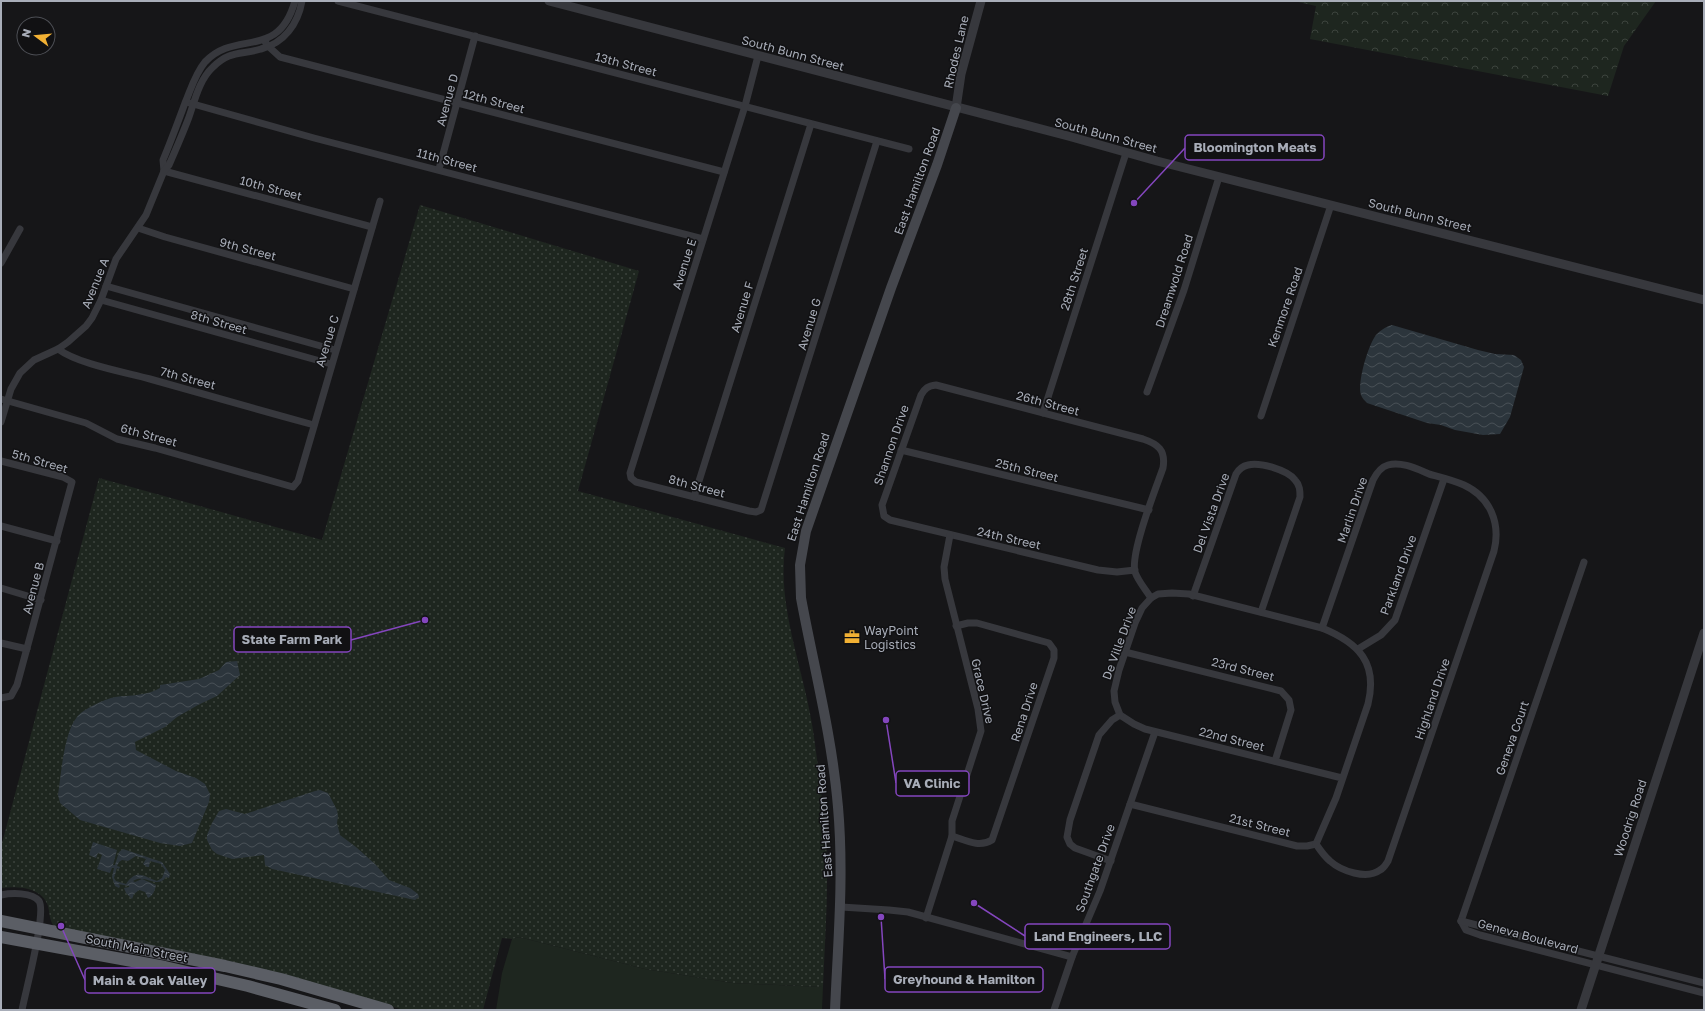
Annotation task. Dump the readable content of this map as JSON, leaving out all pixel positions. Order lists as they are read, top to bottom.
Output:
{
  "streets": {
    "highway": ["South Main Street"],
    "main road": ["East Hamilton Road"],
    "street": [
      "Rhodes Lane",
      "South Bunn Street",
      "13th Street",
      "Avenue D",
      "12th Street",
      "11th Street",
      "10th Street",
      "9th Street",
      "Avenue E",
      "28th Street",
      "Dreamwold Road",
      "Avenue A",
      "Avenue F",
      "Kenmore Road",
      "8th Street",
      "Avenue G",
      "Avenue C",
      "7th Street",
      "26th Street",
      "6th Street",
      "Shannon Drive",
      "5th Street",
      "25th Street",
      "Marlin Drive",
      "Del Vista Drive",
      "24th Street",
      "Parkland Drive",
      "Avenue B",
      "De Ville Drive",
      "23rd Street",
      "Grace Drive",
      "Highland Drive",
      "Rena Drive",
      "Geneva Court",
      "22nd Street",
      "Woodrig Road",
      "21st Street",
      "Southgate Drive",
      "Geneva Boulevard"
    ]
  },
  "crossings": [
    ["Rhodes Lane", "South Bunn Street"],
    ["Rhodes Lane", "East Hamilton Road"],
    ["South Bunn Street", "East Hamilton Road"],
    ["South Bunn Street", "Avenue E"],
    ["South Bunn Street", "28th Street"],
    ["South Bunn Street", "Dreamwold Road"],
    ["South Bunn Street", "Kenmore Road"],
    ["13th Street", "Avenue D"],
    ["13th Street", "Avenue E"],
    ["13th Street", "Avenue F"],
    ["13th Street", "Avenue G"],
    ["Avenue D", "12th Street"],
    ["Avenue D", "11th Street"],
    ["12th Street", "Avenue E"],
    ["12th Street", "Avenue A"],
    ["11th Street", "Avenue E"],
    ["11th Street", "Avenue A"],
    ["10th Street", "Avenue A"],
    ["10th Street", "Avenue C"],
    ["9th Street", "Avenue A"],
    ["9th Street", "Avenue C"],
    ["Avenue E", "8th Street"],
    ["28th Street", "26th Street"],
    ["Avenue A", "8th Street"],
    ["Avenue A", "7th Street"],
    ["Avenue A", "6th Street"],
    ["Avenue F", "8th Street"],
    ["8th Street", "Avenue G"],
    ["8th Street", "Avenue C"],
    ["Avenue C", "7th Street"],
    ["Avenue C", "6th Street"],
    ["26th Street", "Shannon Drive"],
    ["26th Street", "25th Street"],
    ["Shannon Drive", "25th Street"],
    ["Shannon Drive", "24th Street"],
    ["5th Street", "Avenue B"],
    ["Marlin Drive", "Parkland Drive"],
    ["Marlin Drive", "Highland Drive"],
    ["24th Street", "De Ville Drive"],
    ["24th Street", "Grace Drive"],
    ["De Ville Drive", "23rd Street"],
    ["De Ville Drive", "22nd Street"],
    ["23rd Street", "22nd Street"],
    ["Grace Drive", "Rena Drive"],
    ["Highland Drive", "21st Street"],
    ["Geneva Court", "Geneva Boulevard"],
    ["22nd Street", "Southgate Drive"],
    ["Woodrig Road", "Geneva Boulevard"],
    ["21st Street", "Southgate Drive"]
  ],
  "places": {
    "other": [
      "Bloomington Meats",
      "State Farm Park",
      "VA Clinic",
      "Land Engineers, LLC",
      "Greyhound & Hamilton",
      "Main & Oak Valley"
    ],
    "office": ["WayPoint Logistics"]
  },
  "north": "left"
}
